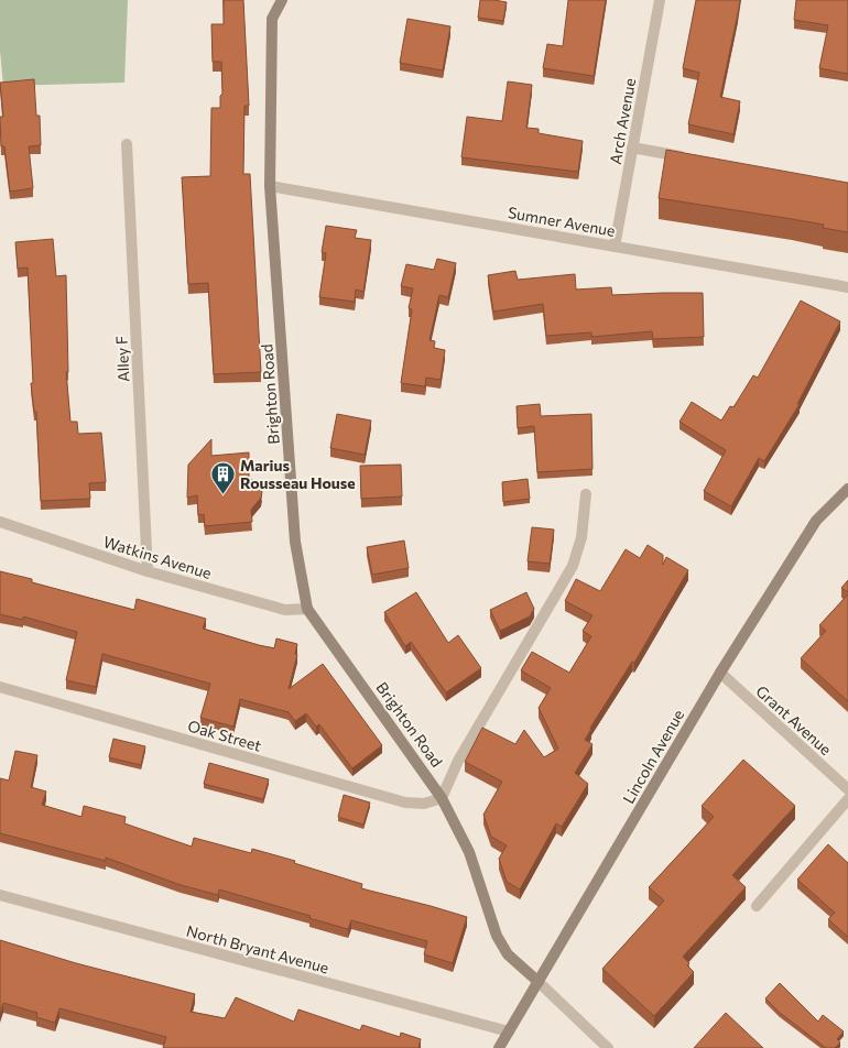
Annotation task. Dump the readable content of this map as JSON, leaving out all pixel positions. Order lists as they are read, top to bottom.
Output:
{
  "streets": {
    "street": [
      "Arch Avenue",
      "Sumner Avenue",
      "Alley F",
      "Brighton Road",
      "Watkins Avenue",
      "Grant Avenue",
      "Oak Street",
      "Lincoln Avenue",
      "North Bryant Avenue"
    ]
  },
  "crossings": [
    ["Arch Avenue", "Sumner Avenue"],
    ["Sumner Avenue", "Brighton Road"],
    ["Alley F", "Watkins Avenue"],
    ["Brighton Road", "Watkins Avenue"],
    ["Brighton Road", "Oak Street"],
    ["Brighton Road", "Lincoln Avenue"],
    ["Grant Avenue", "Lincoln Avenue"],
    ["Lincoln Avenue", "North Bryant Avenue"]
  ],
  "places": {
    "building": ["Marius Rousseau House"]
  }
}
